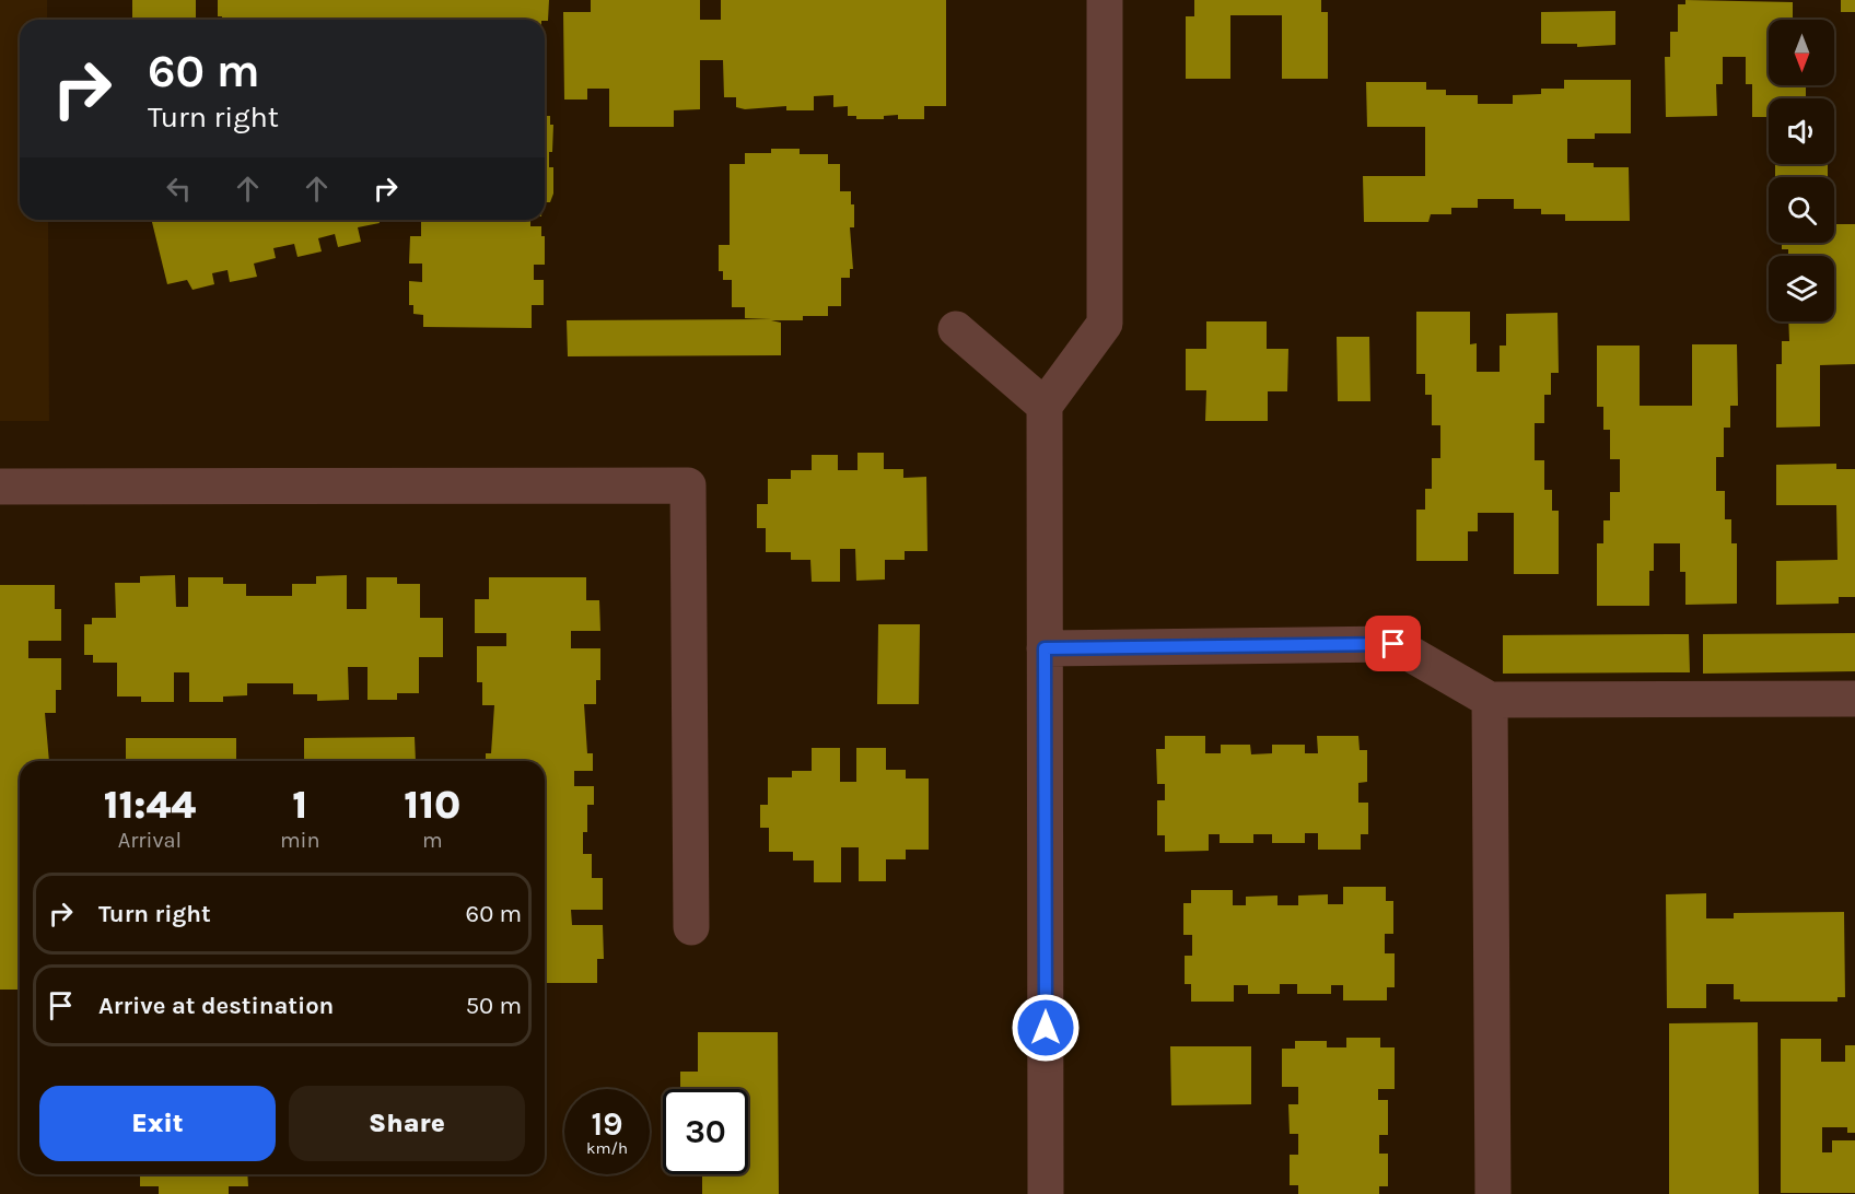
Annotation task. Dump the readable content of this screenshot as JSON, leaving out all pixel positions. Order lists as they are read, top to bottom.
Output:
{
  "north": "bottom",
  "page": {
    "turn": ["60 m", "Turn right"],
    "eta": [
      "11:44",
      "Arrival",
      "1",
      "min",
      "110",
      "m"
    ],
    "list": [
      {
        "name": "Turn right",
        "value": "60 m"
      },
      {
        "name": "Arrive at destination",
        "value": "50 m"
      }
    ],
    "buttons": ["Exit", "Share"],
    "speed": "19 km/h",
    "limit": "30"
  }
}
